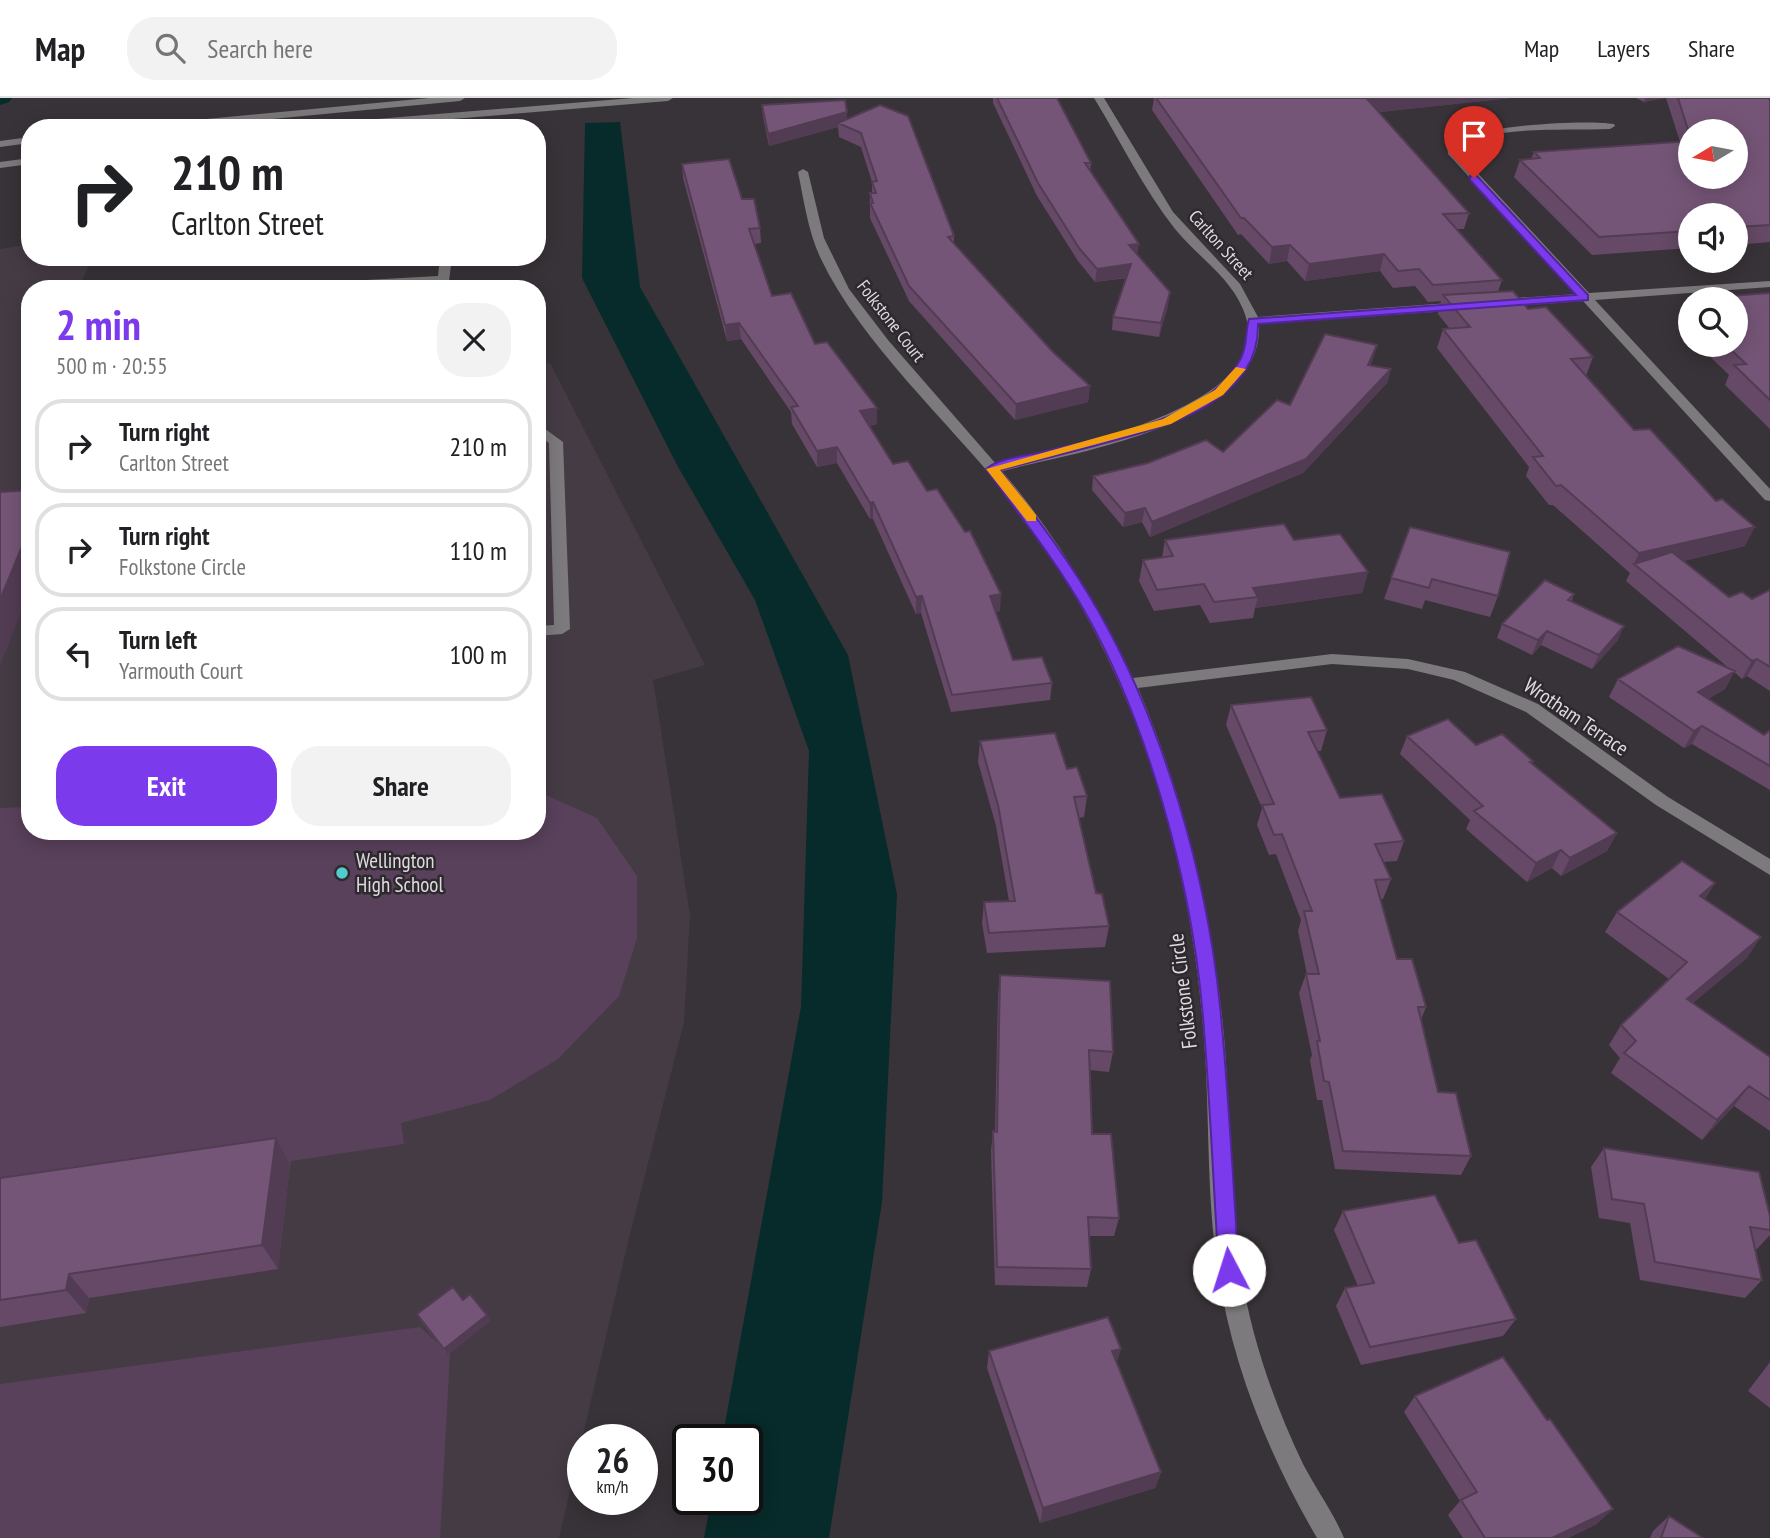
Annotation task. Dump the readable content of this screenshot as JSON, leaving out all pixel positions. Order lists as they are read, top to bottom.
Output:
{
  "streets": {
    "street": [
      "Carlton Street",
      "Folkstone Court",
      "Wrotham Terrace",
      "Folkstone Circle"
    ]
  },
  "crossings": [
    ["Folkstone Court", "Folkstone Circle"],
    ["Wrotham Terrace", "Folkstone Circle"]
  ],
  "places": ["Wellington High School"],
  "north": "left",
  "page": {
    "header": "Map",
    "search": "Search here",
    "nav": ["Map", "Layers", "Share"],
    "turn": ["210 m", "Carlton Street"],
    "heading": ["2 min", "500 m · 20:55"],
    "list": [
      {
        "name": "Turn right",
        "note": "Carlton Street",
        "value": "210 m"
      },
      {
        "name": "Turn right",
        "note": "Folkstone Circle",
        "value": "110 m"
      },
      {
        "name": "Turn left",
        "note": "Yarmouth Court",
        "value": "100 m"
      }
    ],
    "buttons": ["Exit", "Share"],
    "speed": "26 km/h",
    "limit": "30"
  }
}
